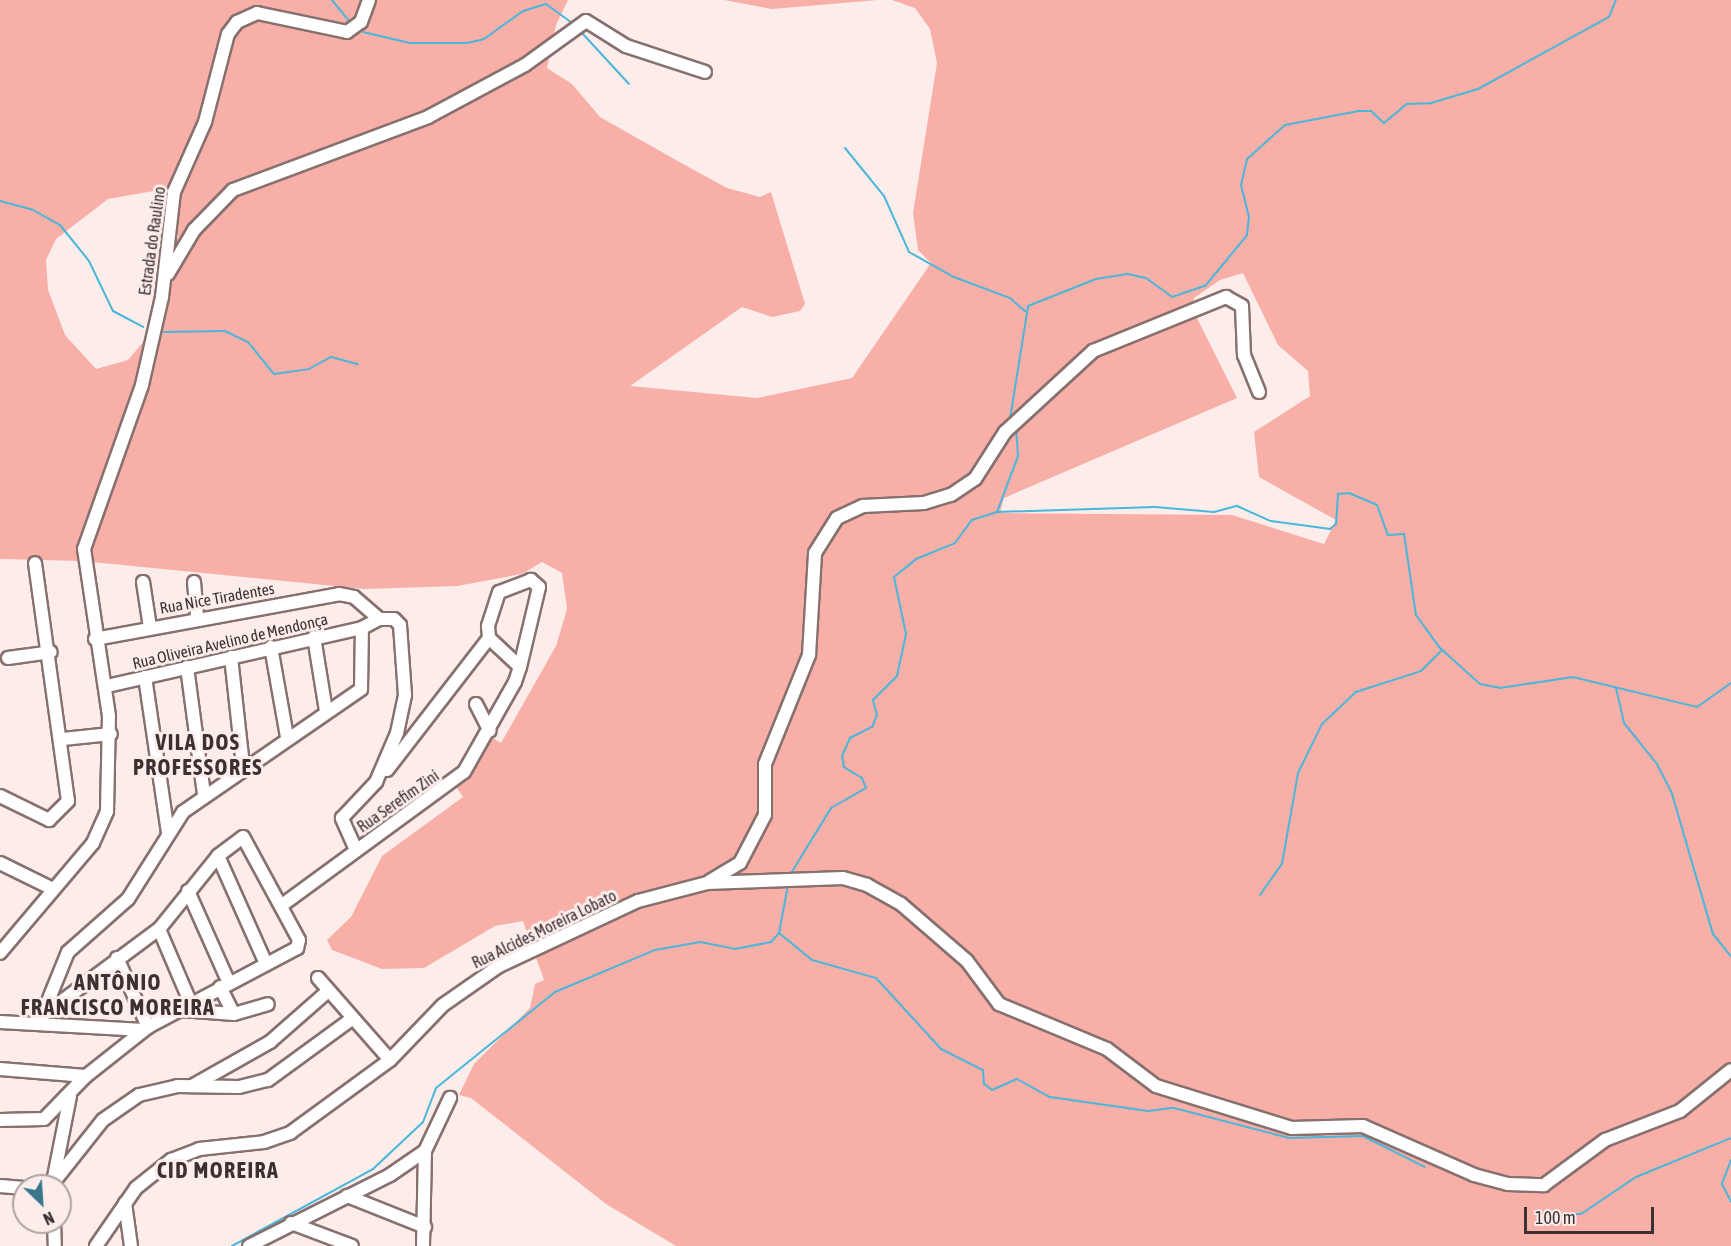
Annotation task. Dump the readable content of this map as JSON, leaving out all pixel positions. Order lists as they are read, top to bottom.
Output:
{
  "streets": {
    "street": [
      "Estrada do Raulino",
      "Rua Nice Tiradentes",
      "Rua Oliveira Avelino de Mendonça",
      "Rua Serefim Zini",
      "Rua Alcides Moreira Lobato"
    ]
  },
  "crossings": [
    ["Estrada do Raulino", "Rua Nice Tiradentes"],
    ["Rua Nice Tiradentes", "Rua Oliveira Avelino de Mendonça"]
  ],
  "districts": ["VILA DOS PROFESSORES", "ANTÔNIO FRANCISCO MOREIRA", "CID MOREIRA"],
  "scale_bar": "100 m",
  "north": "bottom right"
}
